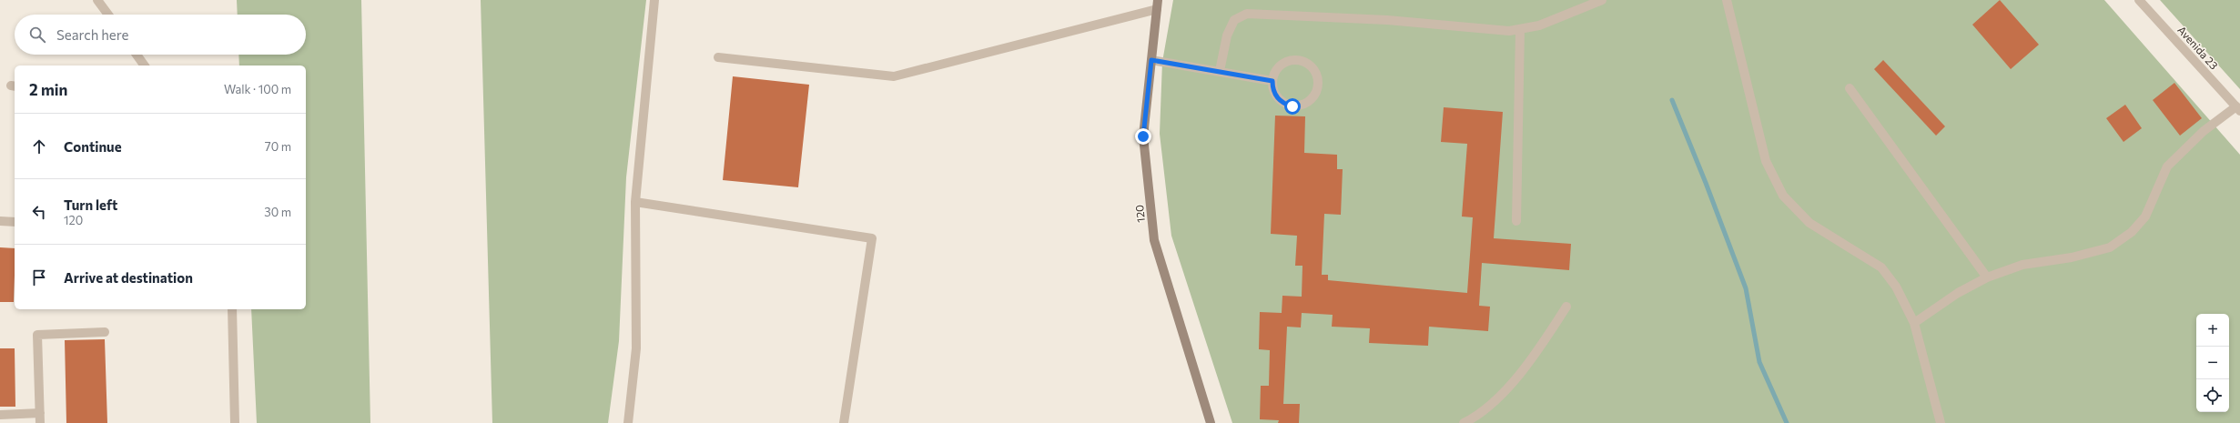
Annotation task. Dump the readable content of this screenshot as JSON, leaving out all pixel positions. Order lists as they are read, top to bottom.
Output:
{
  "streets": {
    "main road": ["120"],
    "street": ["Avenida 23"]
  },
  "page": {
    "search": "Search here",
    "heading": ["2 min", "Walk · 100 m"],
    "list": [
      ["Continue", "70 m"],
      ["Turn left", "120", "30 m"],
      "Arrive at destination"
    ],
    "map_buttons": ["+", "−"]
  }
}
